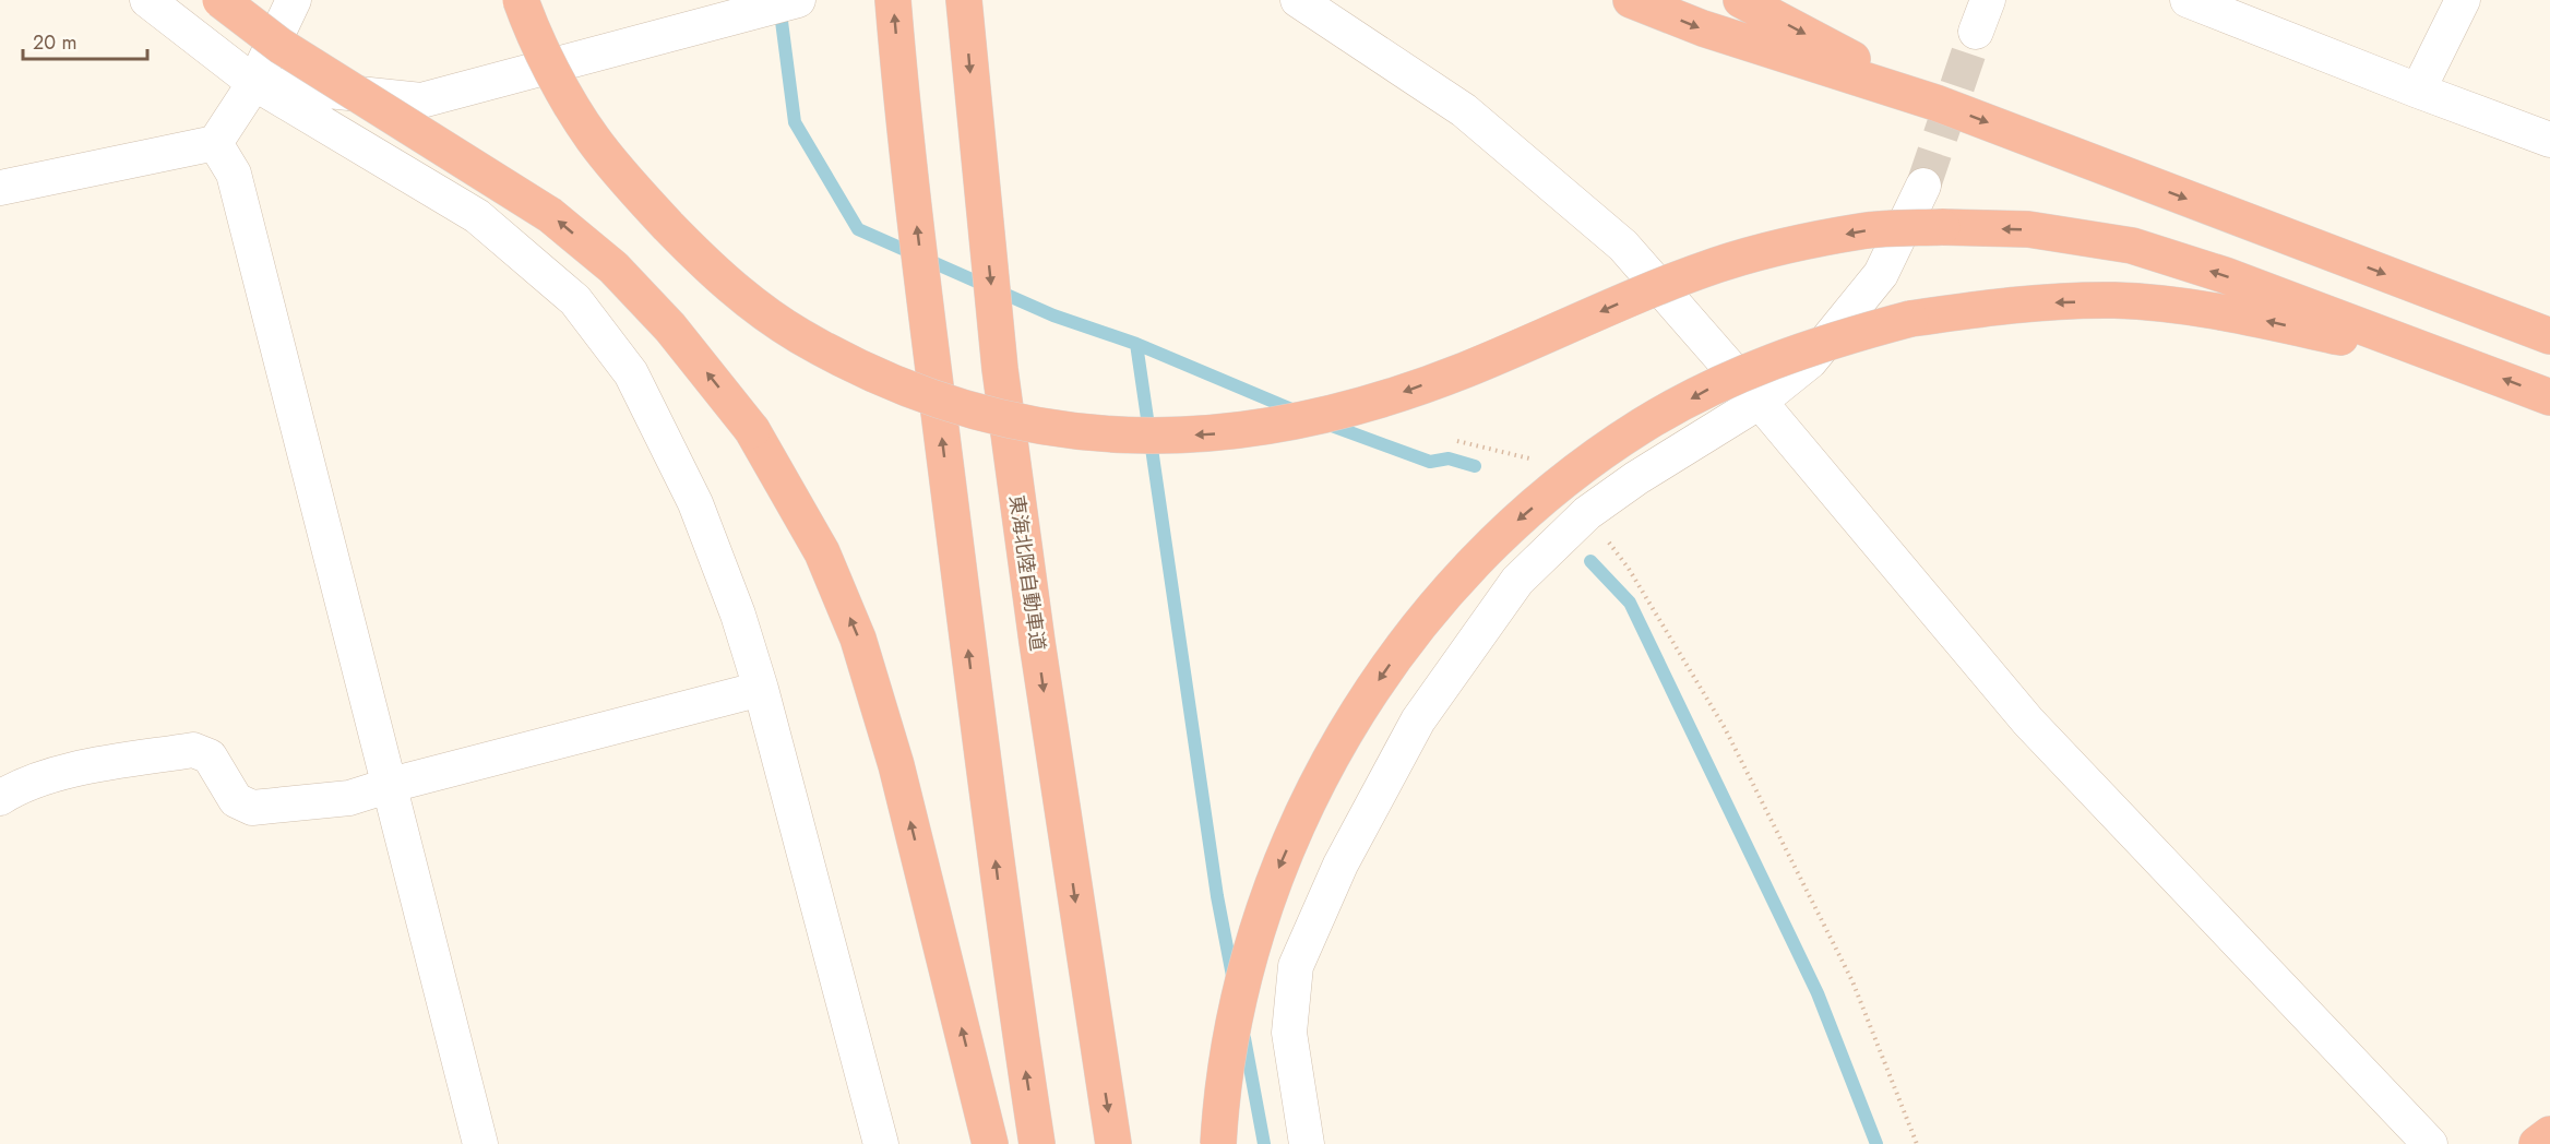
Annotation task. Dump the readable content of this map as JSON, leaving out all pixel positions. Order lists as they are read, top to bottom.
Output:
{
  "streets": {
    "highway": ["東海北陸自動車道"]
  },
  "scale_bar": "20 m"
}
